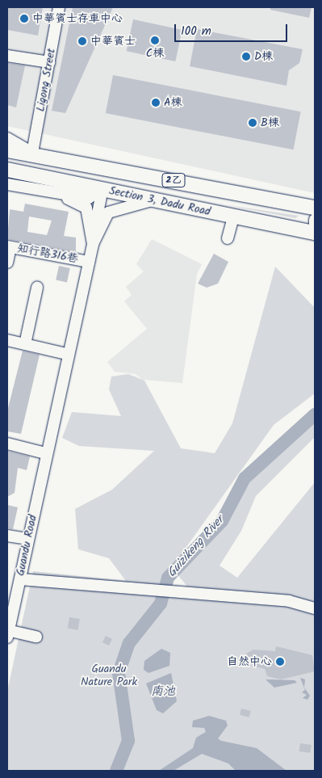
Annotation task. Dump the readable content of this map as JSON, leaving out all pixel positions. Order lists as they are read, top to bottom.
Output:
{
  "streets": {
    "main road": ["2乙", "Section 3, Dadu Road"],
    "street": ["Ligong Street", "知行路316巷", "Guandu Road"]
  },
  "crossings": [
    ["Ligong Street", "Section 3, Dadu Road"],
    ["知行路316巷", "Guandu Road"]
  ],
  "water": ["Guizikeng River", "南池"],
  "parks": ["Guandu Nature Park"],
  "places": [
    "中華賓士存車中心",
    "C棟",
    "中華賓士",
    "D棟",
    "A棟",
    "B棟",
    "自然中心"
  ],
  "scale_bar": "100 m"
}
